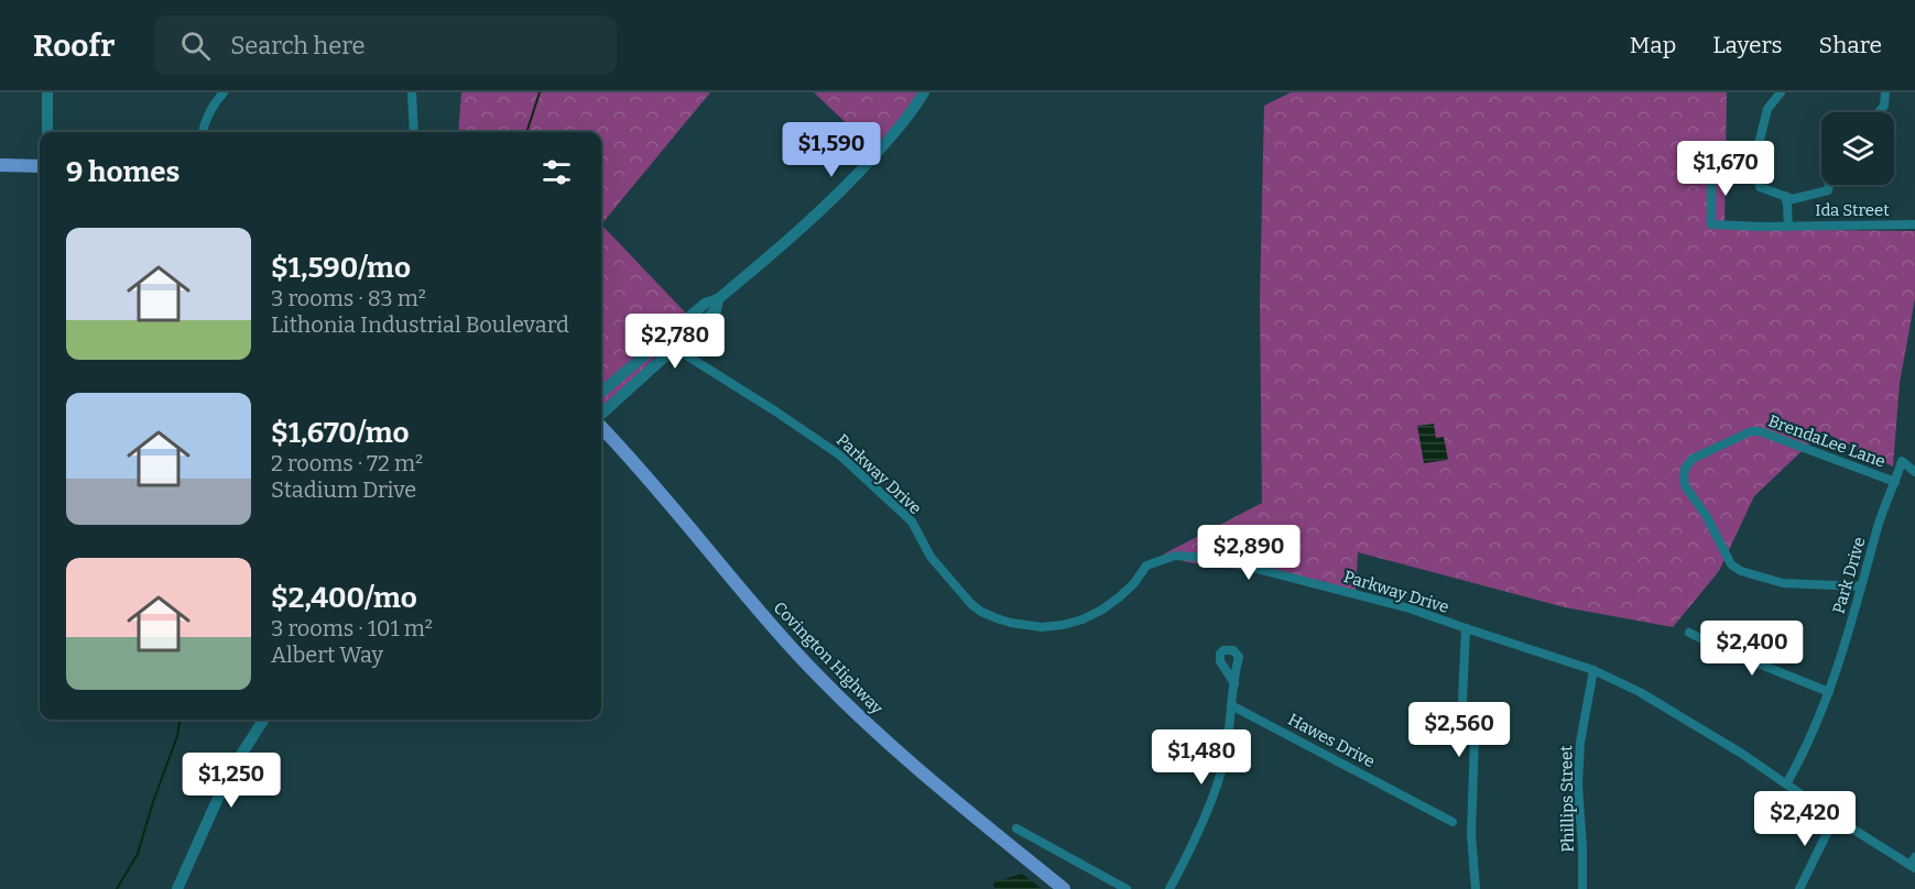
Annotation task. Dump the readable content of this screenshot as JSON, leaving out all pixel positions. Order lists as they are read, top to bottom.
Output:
{
  "streets": {
    "main road": ["Covington Highway"],
    "street": [
      "Ida Street",
      "BrendaLee Lane",
      "Parkway Drive",
      "Park Drive",
      "Hawes Drive",
      "Phillips Street"
    ]
  },
  "crossings": [
    ["BrendaLee Lane", "Park Drive"],
    ["Parkway Drive", "Park Drive"],
    ["Parkway Drive", "Phillips Street"]
  ],
  "page": {
    "header": "Roofr",
    "search": "Search here",
    "nav": ["Map", "Layers", "Share"],
    "price": [
      "$1,590",
      "$1,670",
      "$2,780",
      "$2,890",
      "$2,400",
      "$2,560",
      "$1,480",
      "$1,250",
      "$2,420"
    ],
    "heading": "9 homes",
    "list": [
      {
        "name": "$1,590/mo",
        "note": "3 rooms · 83 m² · Lithonia Industrial Boulevard"
      },
      {
        "name": "$1,670/mo",
        "note": "2 rooms · 72 m² · Stadium Drive"
      },
      {
        "name": "$2,400/mo",
        "note": "3 rooms · 101 m² · Albert Way"
      }
    ]
  }
}
